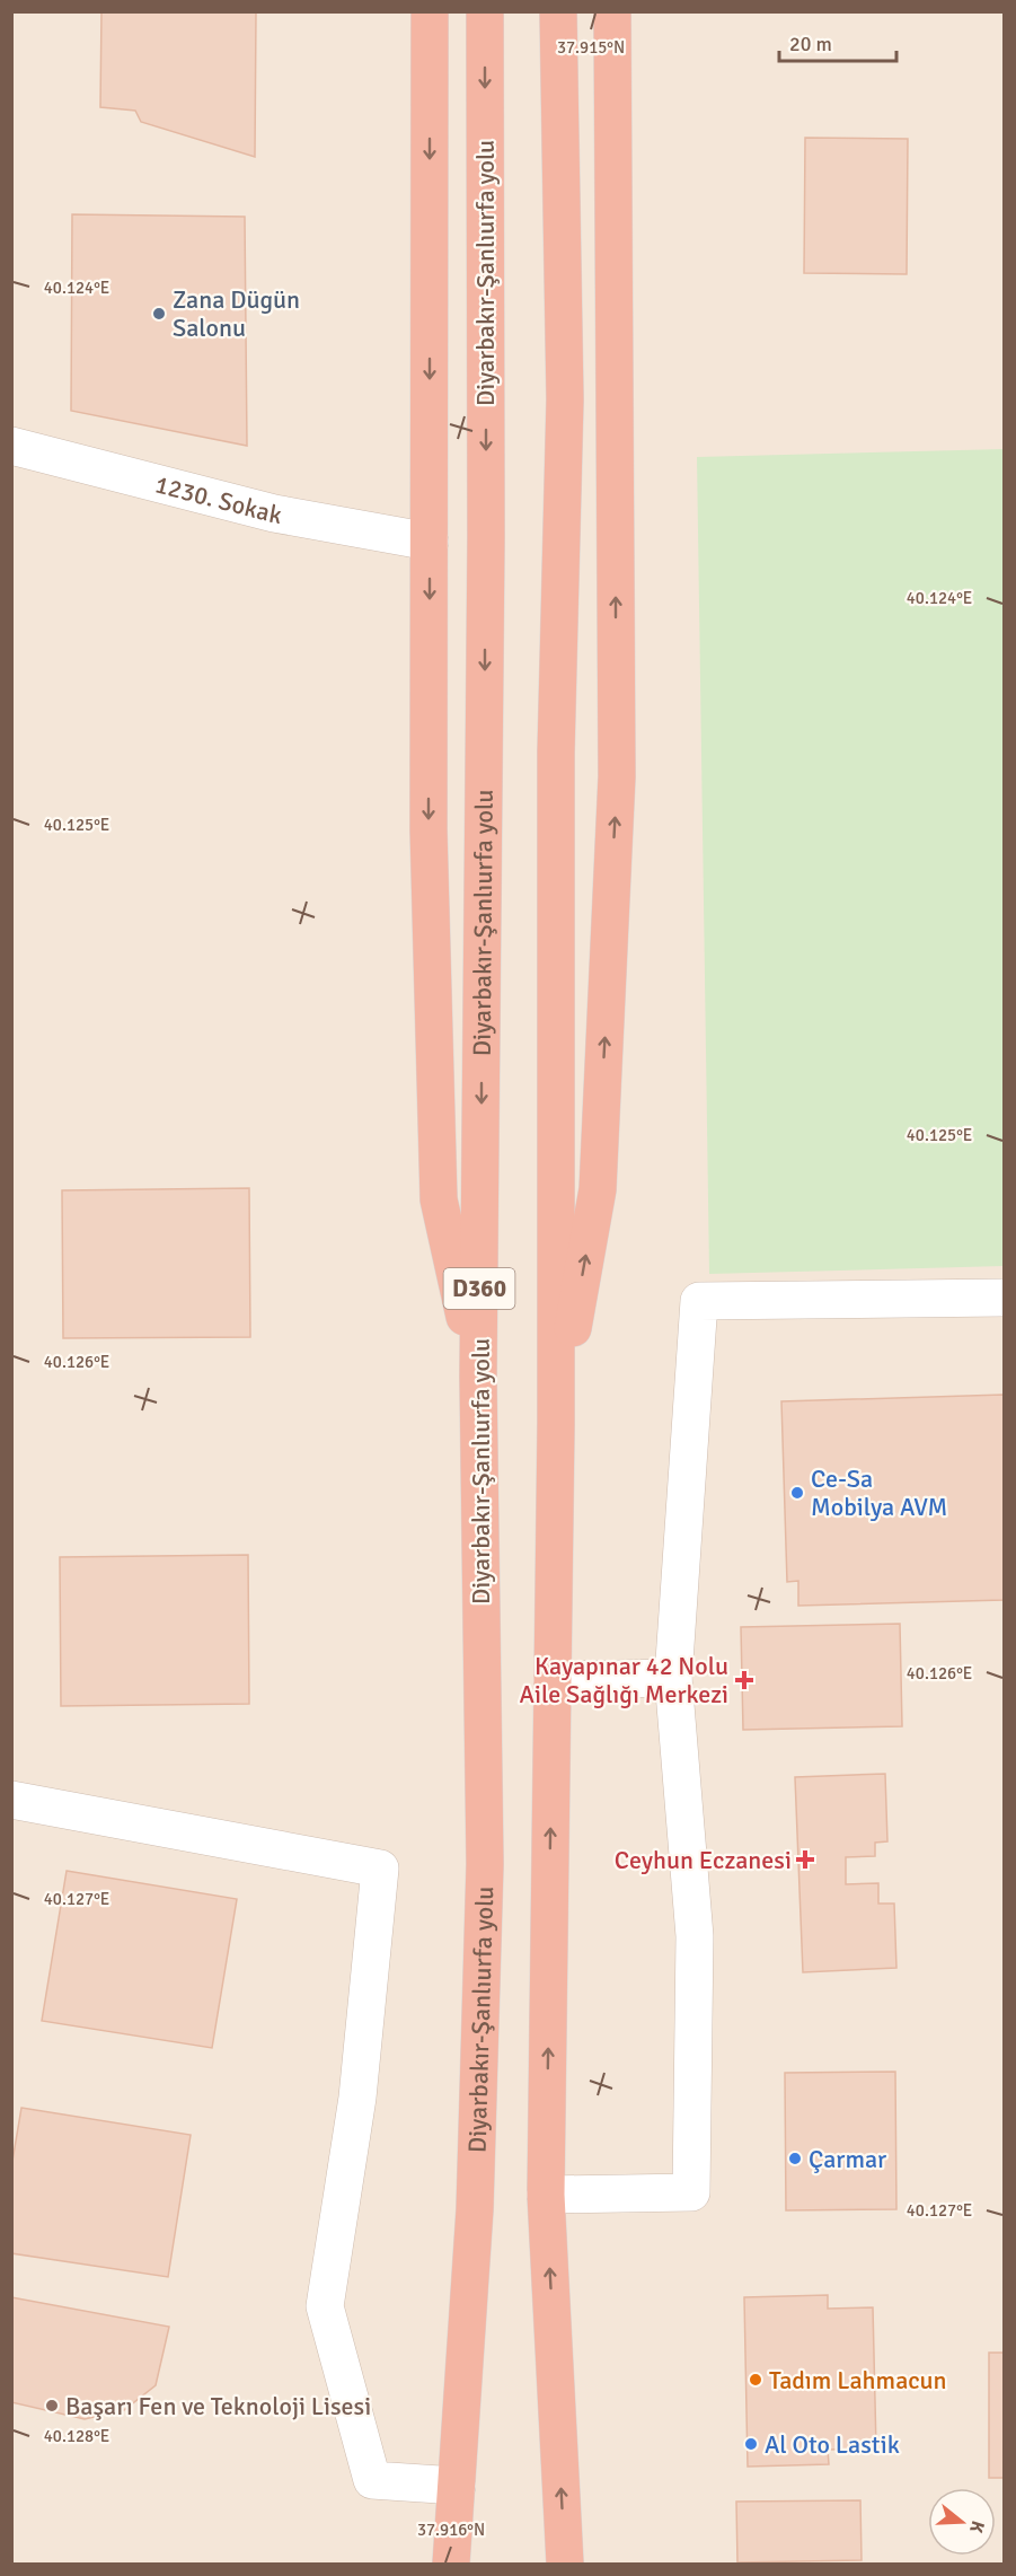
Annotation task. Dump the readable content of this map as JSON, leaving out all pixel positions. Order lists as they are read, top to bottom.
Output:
{
  "streets": {
    "highway": ["Diyarbakır-Şanlıurfa yolu", "D360"],
    "street": ["1230. Sokak"]
  },
  "places": {
    "other": [
      "Zana Dügün Salonu",
      "Ce-Sa Mobilya AVM",
      "Çarmar",
      "Tadım Lahmacun",
      "Başarı Fen ve Teknoloji Lisesi",
      "Al Oto Lastik"
    ],
    "health": ["Kayapınar 42 Nolu Aile Sağlığı Merkezi", "Ceyhun Eczanesi"]
  },
  "scale_bar": "20 m",
  "north": "right",
  "coordinates": [
    "37.915°N",
    "40.124°E",
    "40.125°E",
    "40.126°E",
    "40.127°E",
    "40.128°E",
    "37.916°N"
  ]
}
